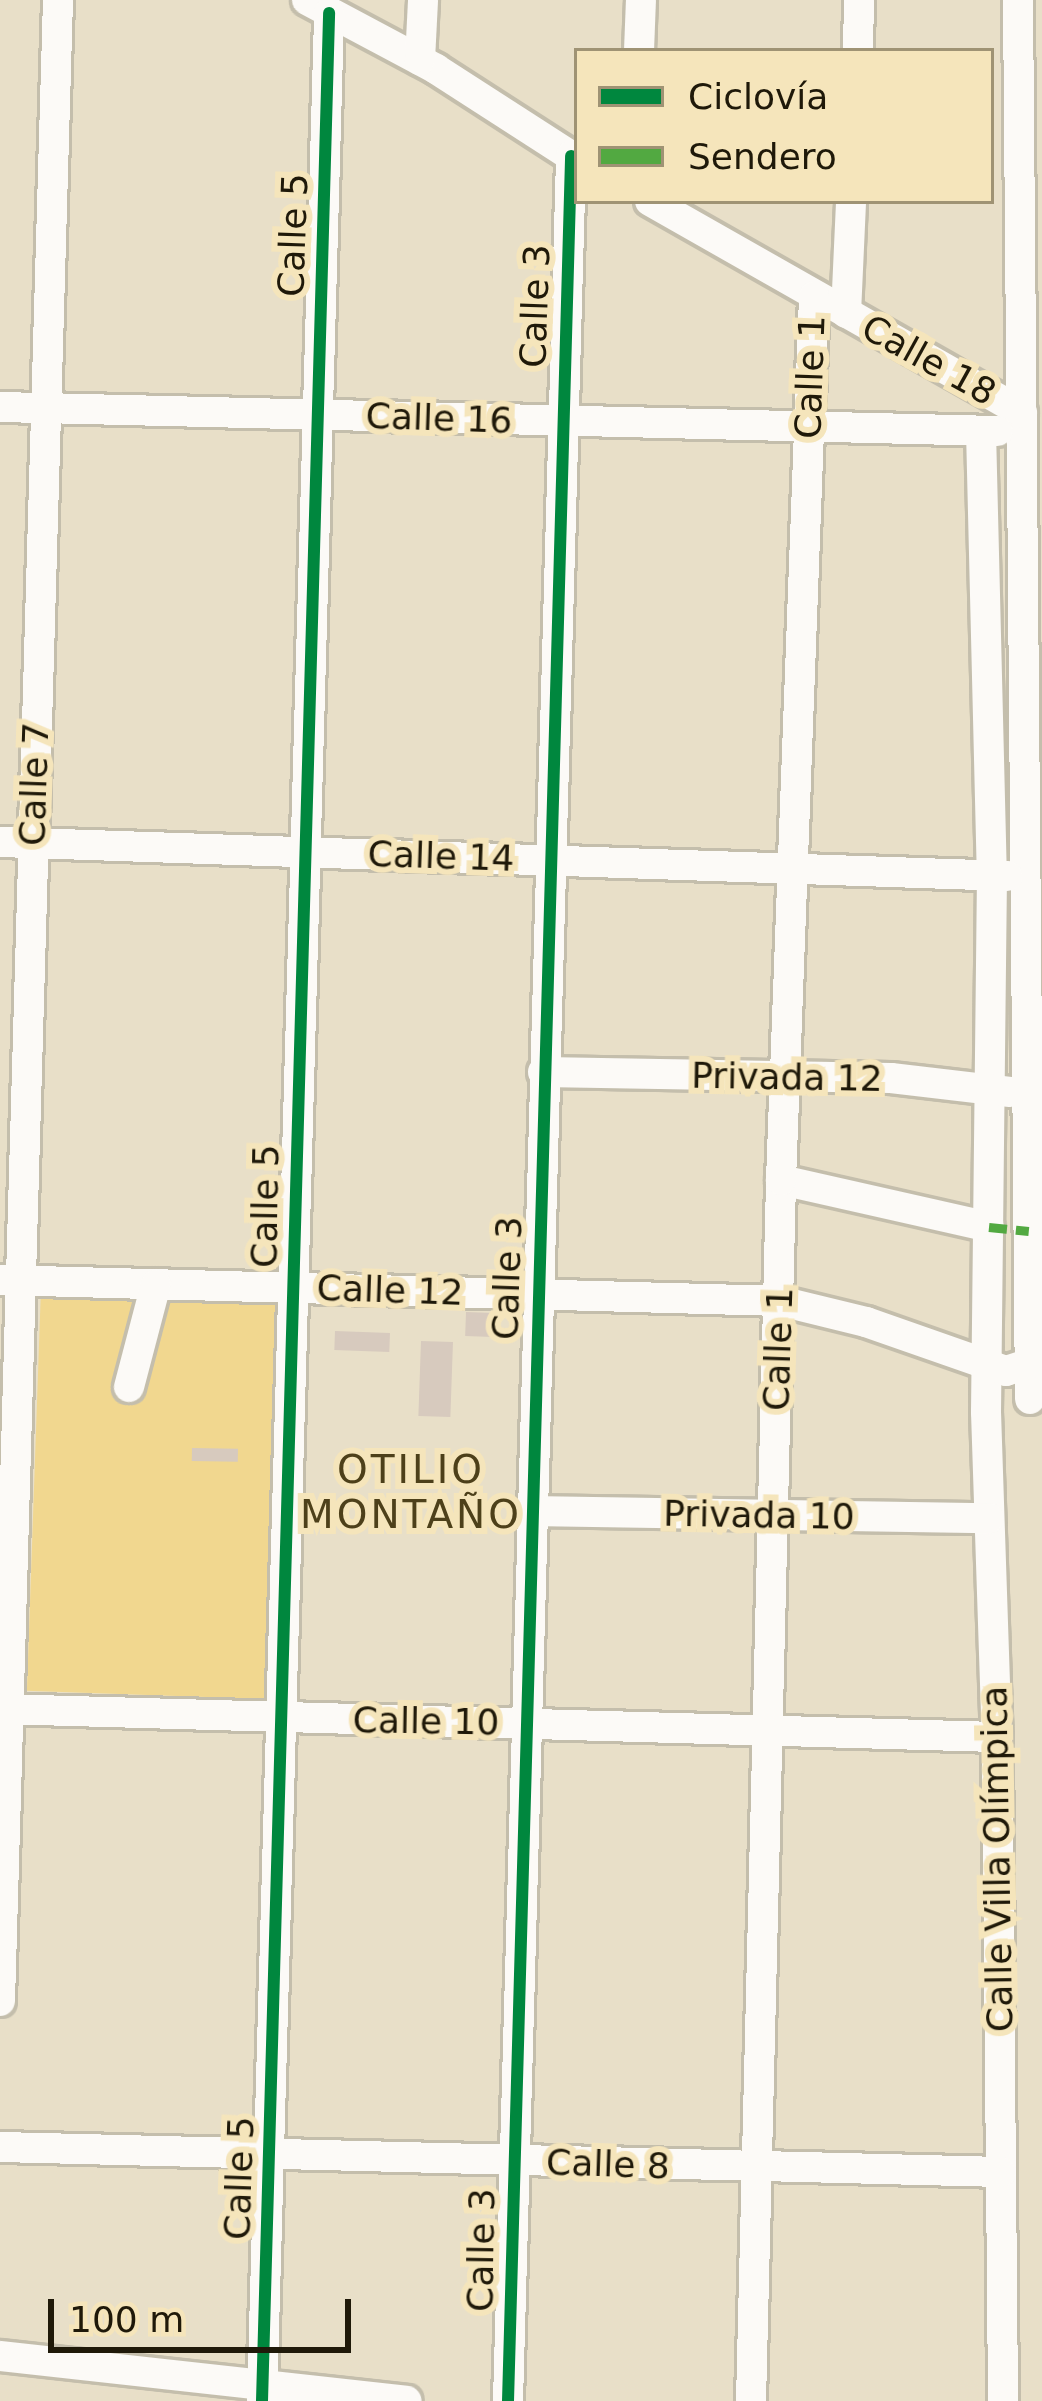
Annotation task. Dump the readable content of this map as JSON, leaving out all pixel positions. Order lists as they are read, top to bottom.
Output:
{
  "streets": {
    "street": [
      "Calle 5",
      "Calle 3",
      "Calle 18",
      "Calle 1",
      "Calle 16",
      "Calle 7",
      "Calle 14",
      "Privada 12",
      "Calle 12",
      "Privada 10",
      "Calle 10",
      "Calle Villa Olímpica",
      "Calle 8"
    ]
  },
  "crossings": [
    ["Calle 5", "Calle 16"],
    ["Calle 5", "Calle 14"],
    ["Calle 5", "Calle 12"],
    ["Calle 5", "Calle 10"],
    ["Calle 5", "Calle 8"],
    ["Calle 3", "Calle 16"],
    ["Calle 3", "Calle 14"],
    ["Calle 3", "Privada 12"],
    ["Calle 3", "Calle 12"],
    ["Calle 3", "Privada 10"],
    ["Calle 3", "Calle 10"],
    ["Calle 3", "Calle 8"],
    ["Calle 18", "Calle 1"],
    ["Calle 18", "Calle 16"],
    ["Calle 18", "Calle Villa Olímpica"],
    ["Calle 1", "Calle 16"],
    ["Calle 1", "Calle 14"],
    ["Calle 1", "Privada 12"],
    ["Calle 1", "Calle 12"],
    ["Calle 1", "Privada 10"],
    ["Calle 1", "Calle 10"],
    ["Calle 1", "Calle 8"],
    ["Calle 16", "Calle 7"],
    ["Calle 16", "Calle Villa Olímpica"],
    ["Calle 7", "Calle 14"],
    ["Calle 7", "Calle 12"],
    ["Calle 7", "Calle 10"],
    ["Calle 14", "Calle Villa Olímpica"],
    ["Privada 12", "Calle Villa Olímpica"],
    ["Calle 12", "Calle Villa Olímpica"],
    ["Privada 10", "Calle Villa Olímpica"],
    ["Calle 10", "Calle Villa Olímpica"],
    ["Calle Villa Olímpica", "Calle 8"]
  ],
  "districts": ["OTILIO MONTAÑO"],
  "legend": ["Ciclovía", "Sendero"],
  "scale_bar": "100 m"
}
